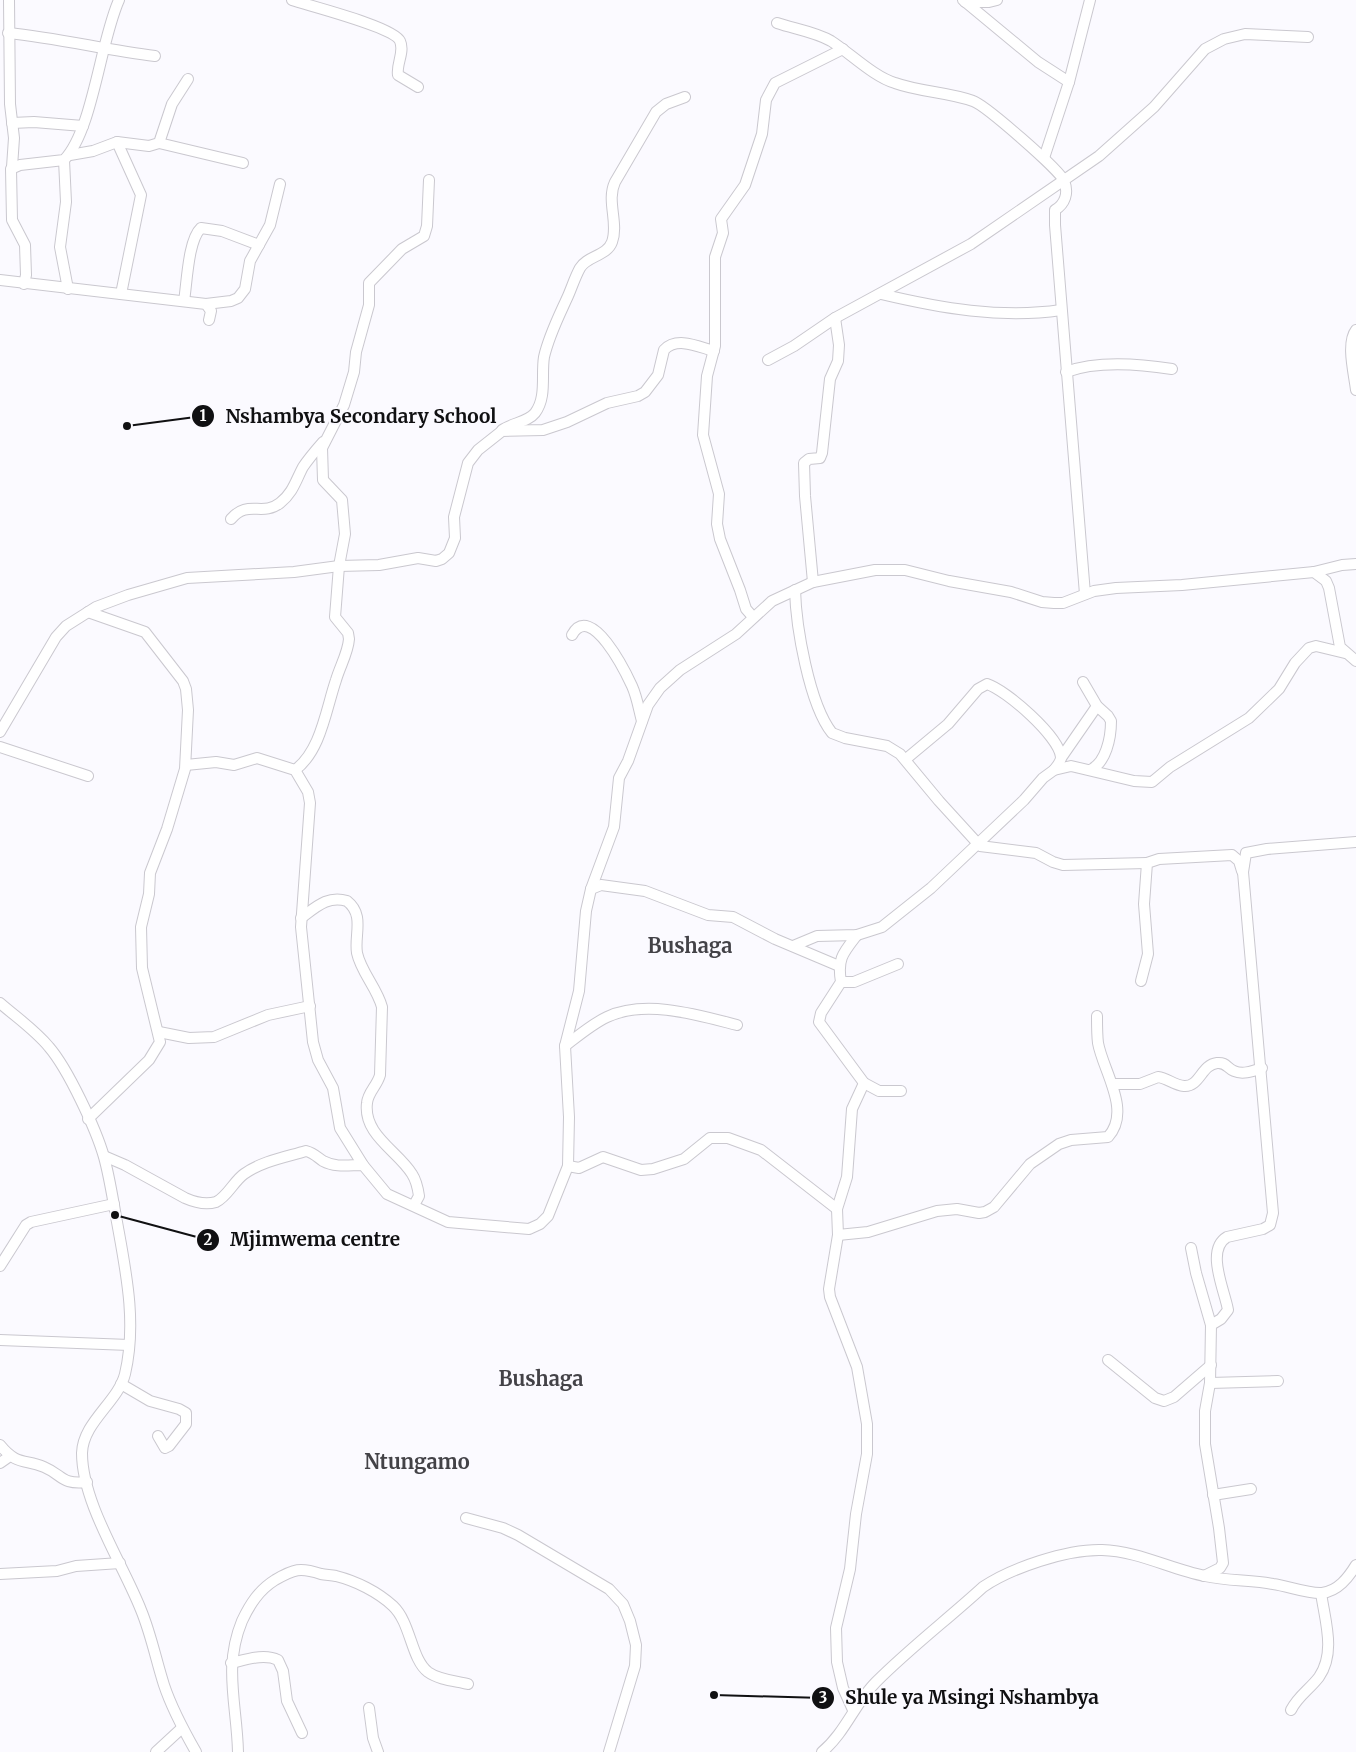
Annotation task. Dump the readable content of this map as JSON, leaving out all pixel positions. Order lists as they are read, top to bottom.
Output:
{
  "districts": ["Bushaga", "Bushaga", "Ntungamo"],
  "places": ["Nshambya Secondary School", "Mjimwema centre", "Shule ya Msingi Nshambya"]
}
